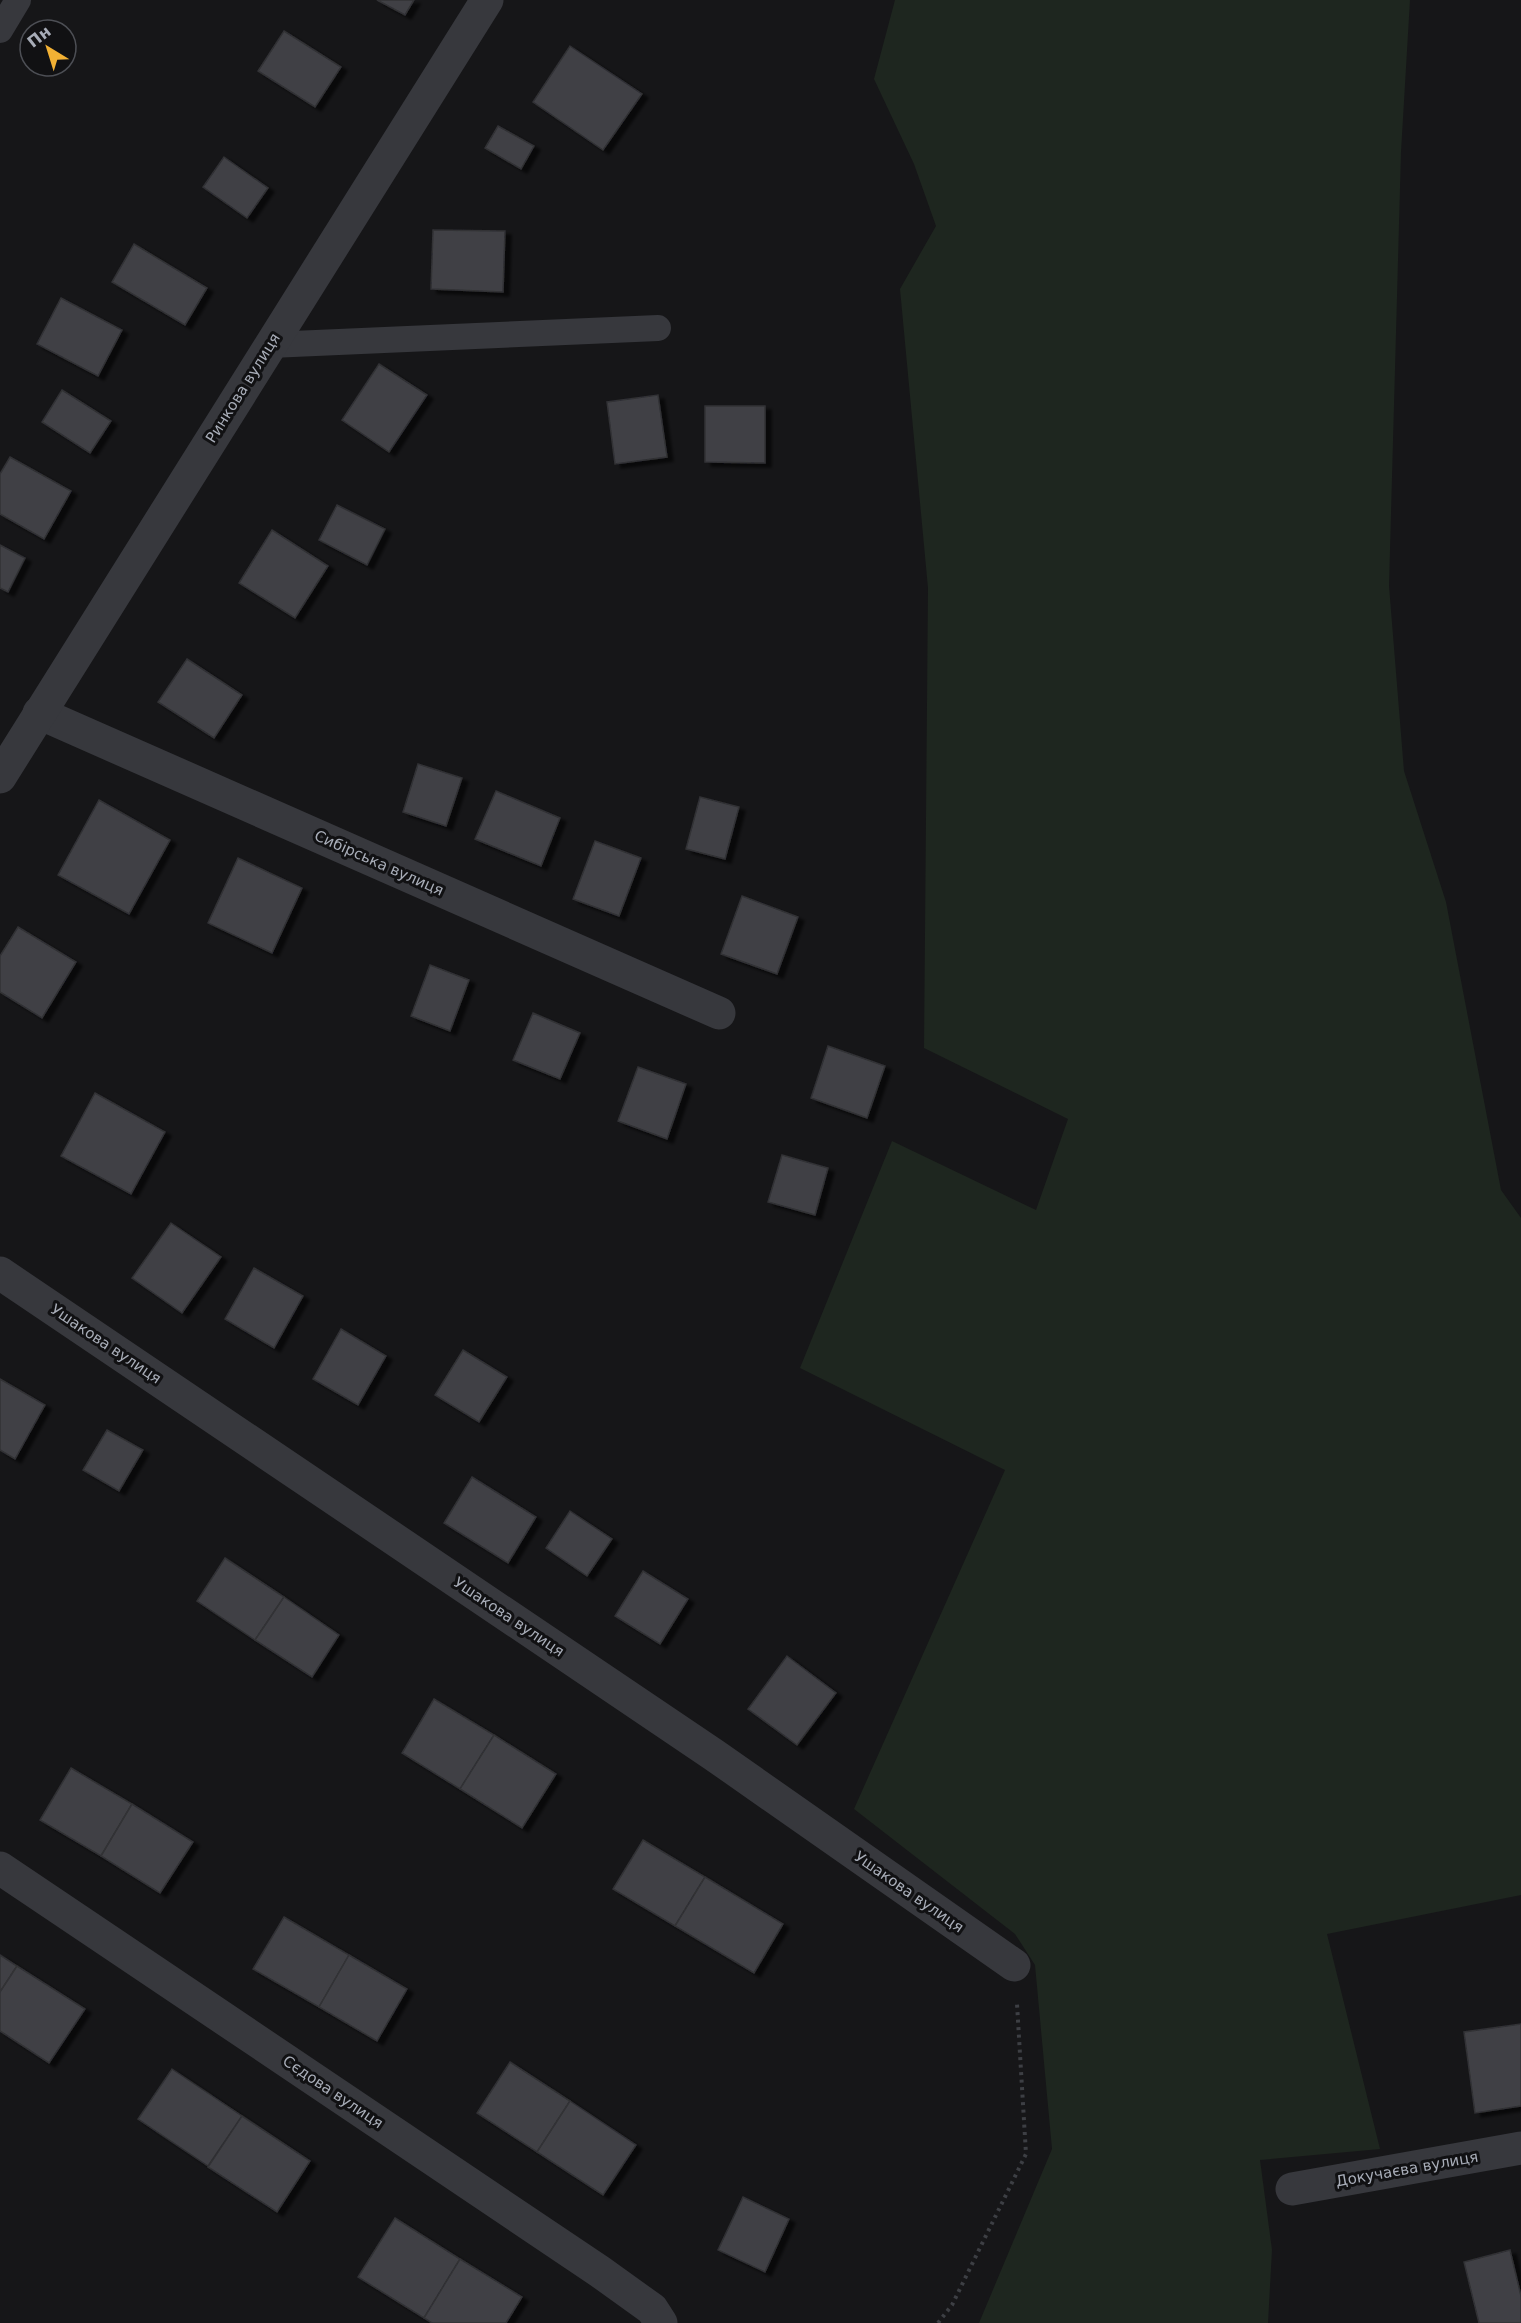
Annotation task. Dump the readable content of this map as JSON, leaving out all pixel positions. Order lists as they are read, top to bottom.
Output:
{
  "streets": {
    "street": [
      "Ринкова вулиця",
      "Сибірська вулиця",
      "Ушакова вулиця",
      "Сєдова вулиця",
      "Докучаєва вулиця"
    ]
  },
  "crossings": [
    ["Ринкова вулиця", "Сибірська вулиця"]
  ],
  "north": "top left"
}
